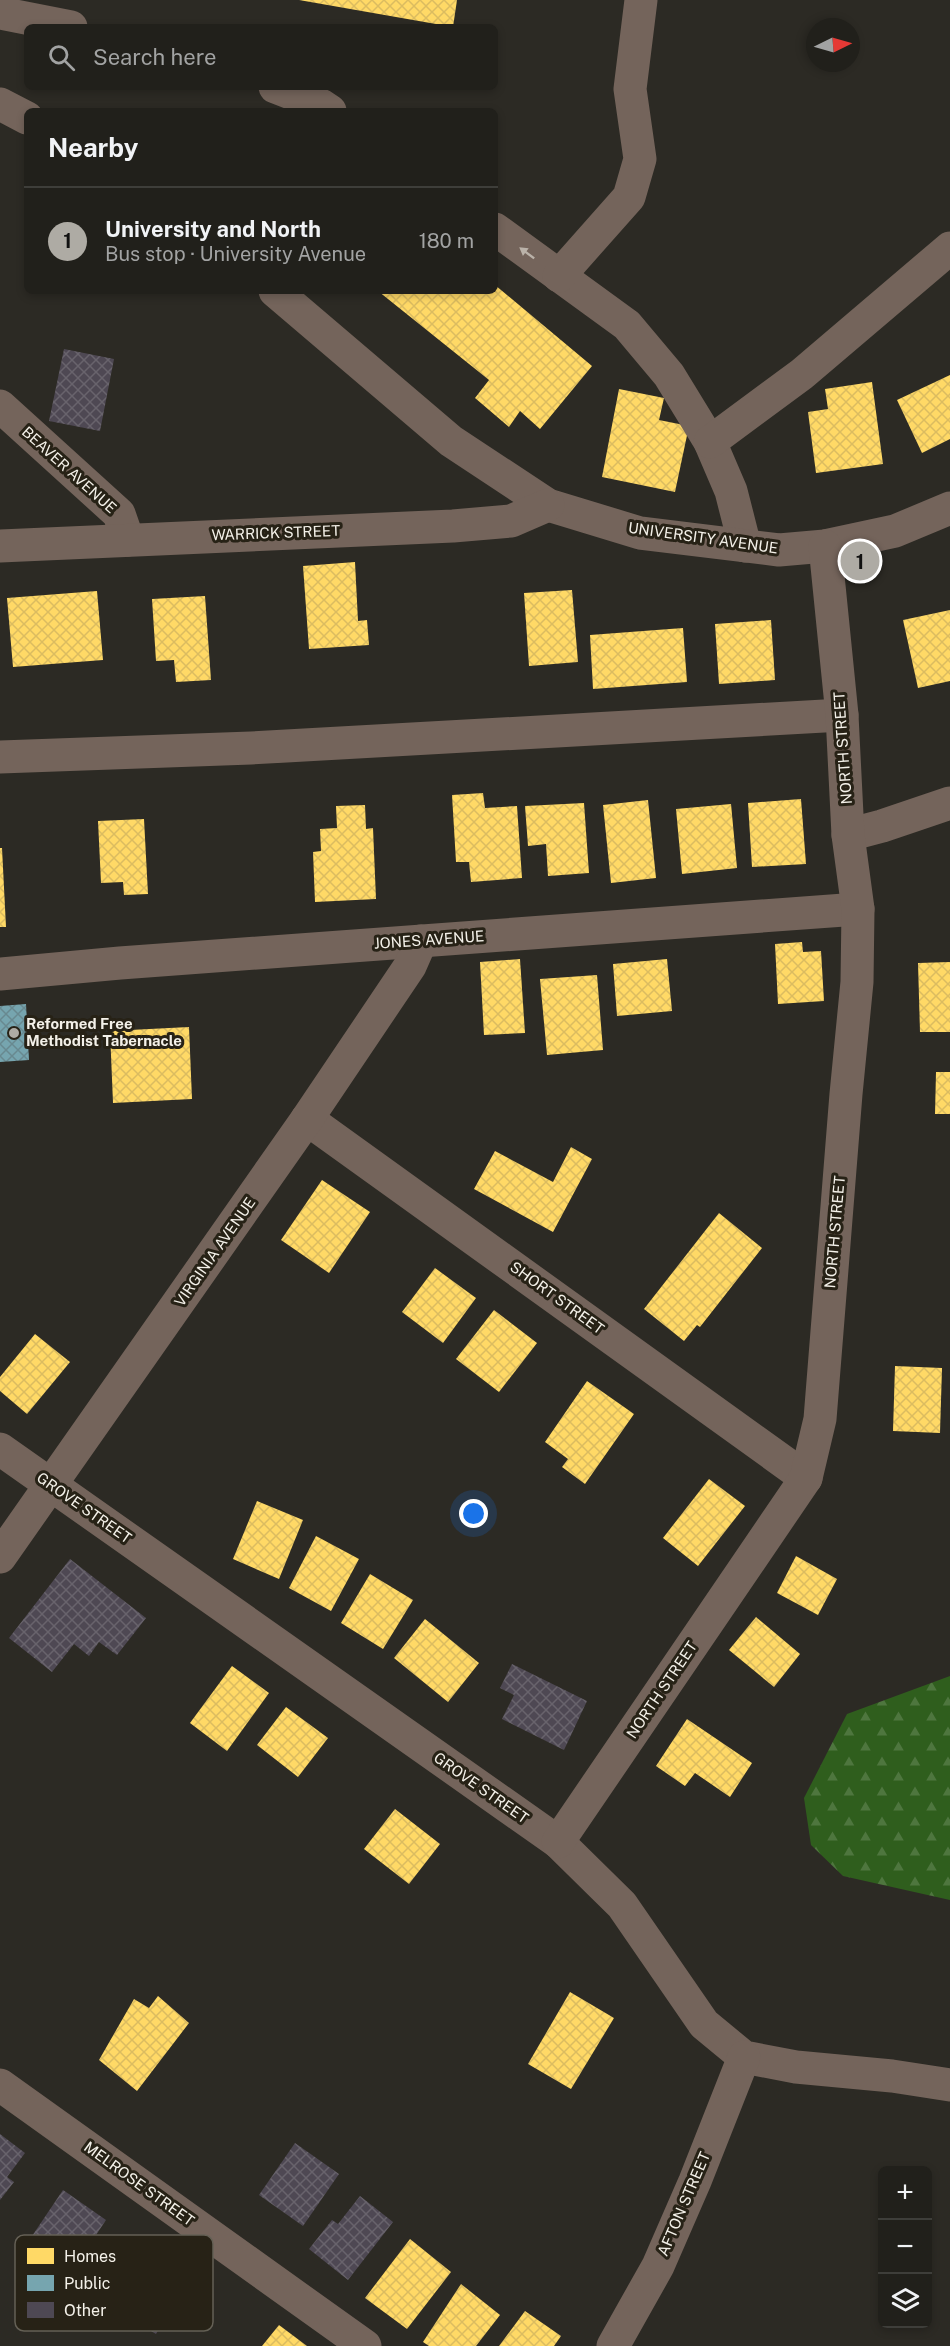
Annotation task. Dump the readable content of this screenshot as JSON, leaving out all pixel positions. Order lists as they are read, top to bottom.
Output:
{
  "streets": {
    "street": [
      "BEAVER AVENUE",
      "WARRICK STREET",
      "UNIVERSITY AVENUE",
      "NORTH STREET",
      "JONES AVENUE",
      "VIRGINIA AVENUE",
      "SHORT STREET",
      "GROVE STREET",
      "MELROSE STREET",
      "AFTON STREET"
    ]
  },
  "crossings": [
    ["BEAVER AVENUE", "WARRICK STREET"],
    ["WARRICK STREET", "UNIVERSITY AVENUE"],
    ["UNIVERSITY AVENUE", "NORTH STREET"],
    ["NORTH STREET", "JONES AVENUE"],
    ["NORTH STREET", "SHORT STREET"],
    ["NORTH STREET", "GROVE STREET"],
    ["JONES AVENUE", "VIRGINIA AVENUE"],
    ["VIRGINIA AVENUE", "SHORT STREET"],
    ["VIRGINIA AVENUE", "GROVE STREET"],
    ["GROVE STREET", "AFTON STREET"]
  ],
  "places": ["Reformed Free Methodist Tabernacle"],
  "legend": ["Homes", "Public", "Other"],
  "north": "right",
  "page": {
    "search": "Search here",
    "heading": "Nearby",
    "list": [
      {
        "mark": "1",
        "name": "University and North",
        "note": "Bus stop · University Avenue",
        "value": "180 m"
      }
    ],
    "pins": "1",
    "map_buttons": ["+", "−"]
  }
}
